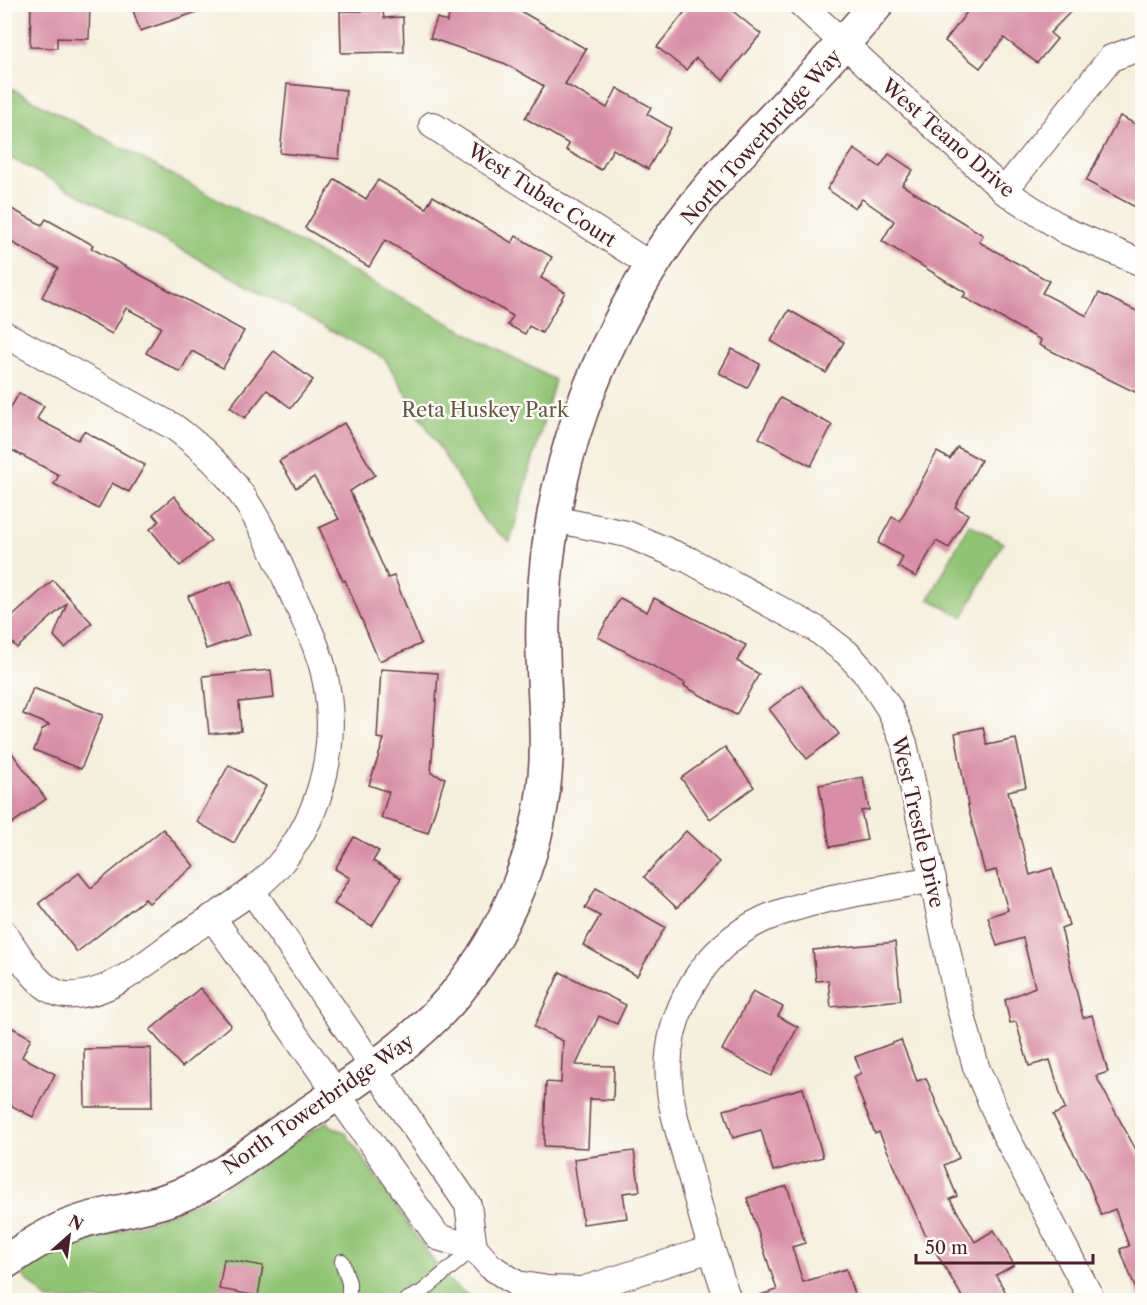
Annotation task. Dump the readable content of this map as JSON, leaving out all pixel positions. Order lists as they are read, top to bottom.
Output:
{
  "streets": {
    "street": [
      "North Towerbridge Way",
      "West Teano Drive",
      "West Tubac Court",
      "West Trestle Drive"
    ]
  },
  "crossings": [
    ["North Towerbridge Way", "West Teano Drive"],
    ["North Towerbridge Way", "West Tubac Court"],
    ["North Towerbridge Way", "West Trestle Drive"]
  ],
  "parks": ["Reta Huskey Park"],
  "scale_bar": "50 m",
  "north": "top right"
}
